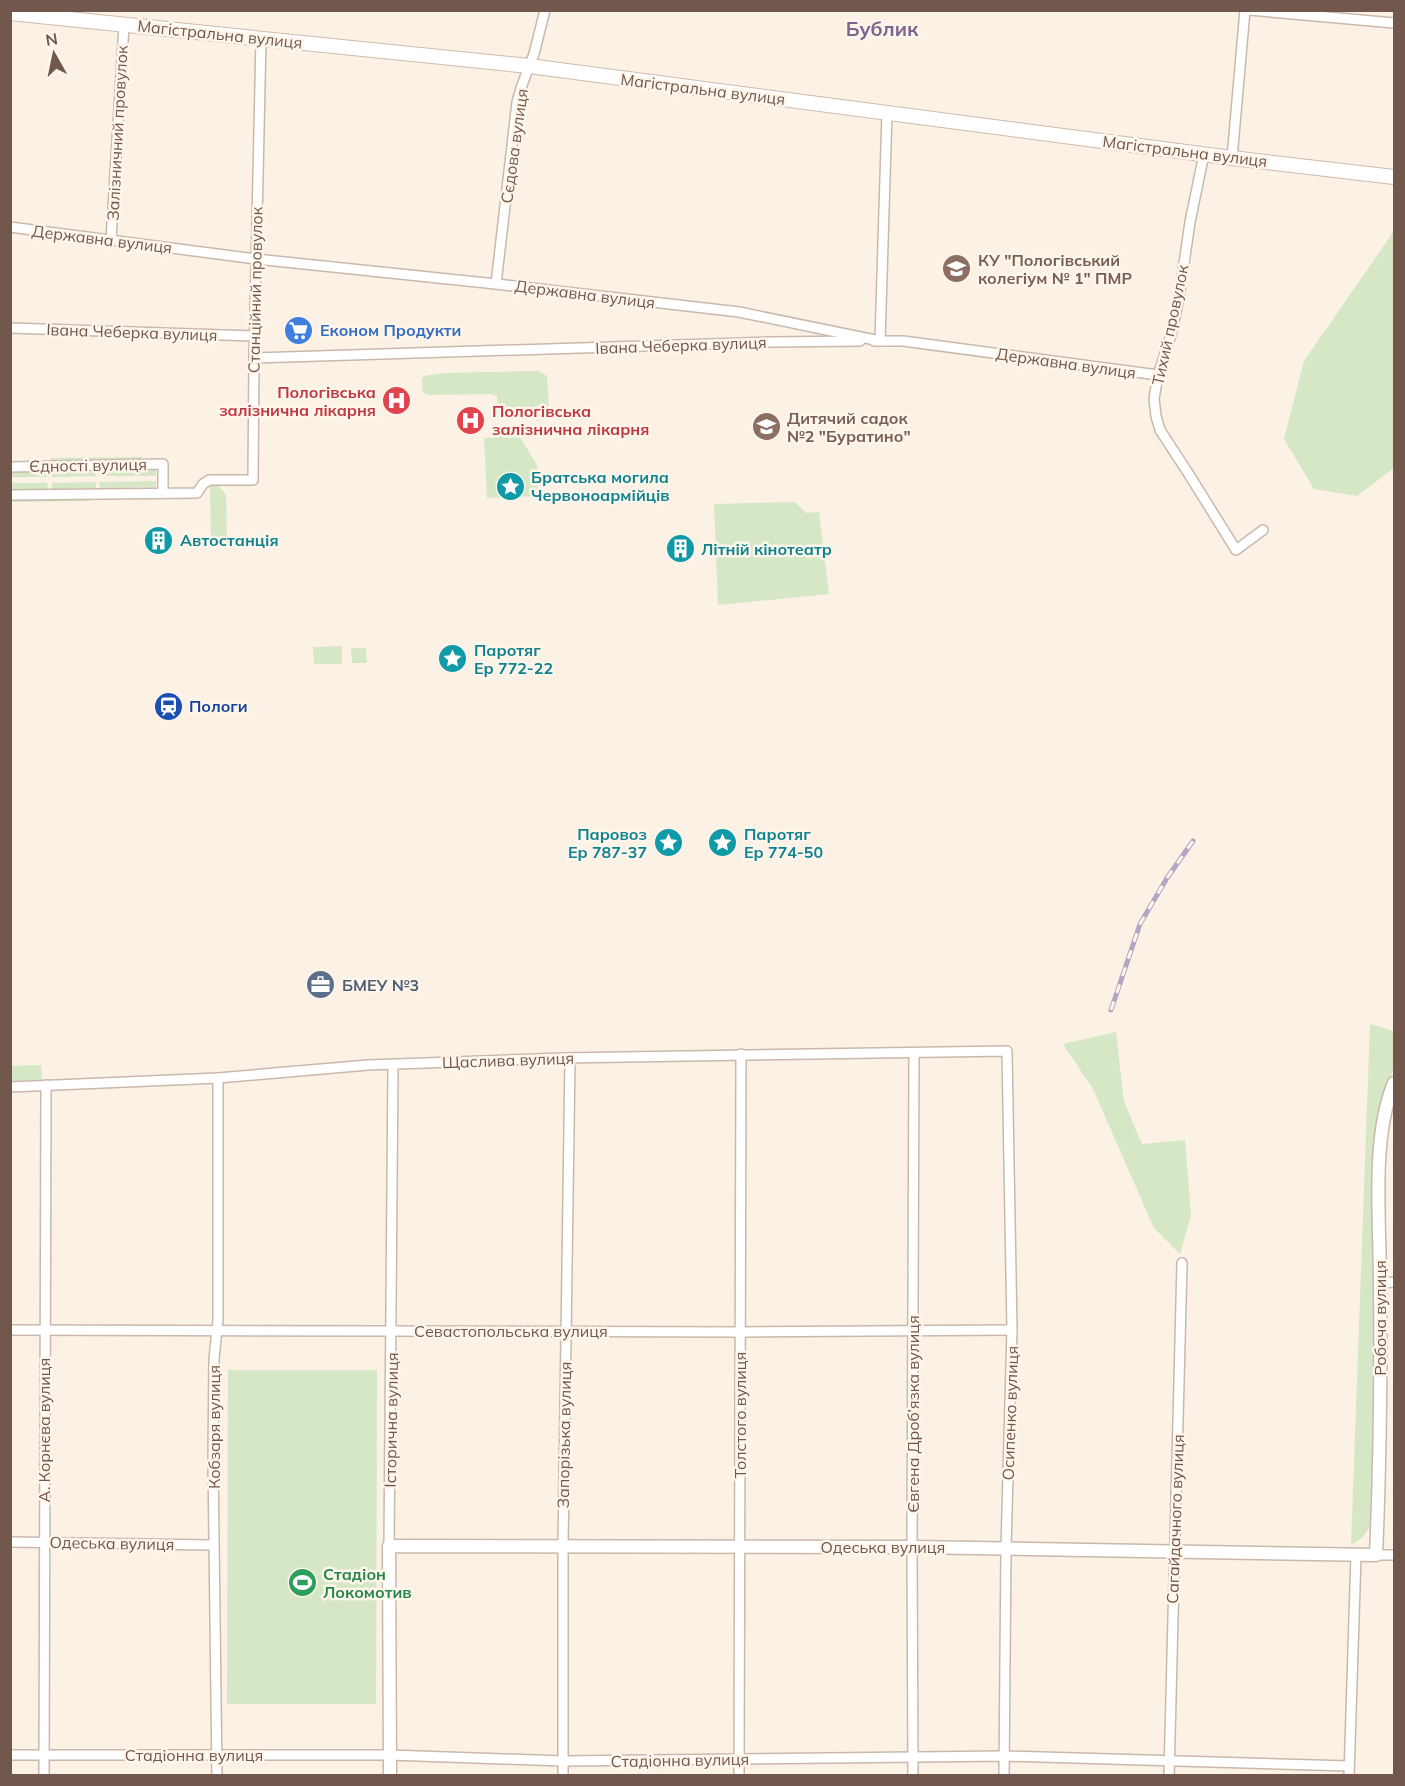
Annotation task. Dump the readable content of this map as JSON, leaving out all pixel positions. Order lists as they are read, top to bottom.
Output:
{
  "streets": {
    "main road": ["Магістральна вулиця"],
    "street": [
      "Залізничний провулок",
      "Сєдова вулиця",
      "Державна вулиця",
      "Станційний провулок",
      "Тихий провулок",
      "Івана Чеберка вулиця",
      "Єдності вулиця",
      "Щаслива вулиця",
      "Робоча вулиця",
      "Севастопольська вулиця",
      "Осипенко вулиця",
      "Євгена Дроб’язка вулиця",
      "Толстого вулиця",
      "Історична вулиця",
      "Кобзаря вулиця",
      "А. Корнєва вулиця",
      "Запорізька вулиця",
      "Сагайдачного вулиця",
      "Одеська вулиця",
      "Стадіонна вулиця"
    ]
  },
  "crossings": [
    ["Магістральна вулиця", "Залізничний провулок"],
    ["Магістральна вулиця", "Сєдова вулиця"],
    ["Магістральна вулиця", "Станційний провулок"],
    ["Магістральна вулиця", "Тихий провулок"],
    ["Залізничний провулок", "Державна вулиця"],
    ["Сєдова вулиця", "Державна вулиця"],
    ["Державна вулиця", "Станційний провулок"],
    ["Державна вулиця", "Тихий провулок"],
    ["Державна вулиця", "Івана Чеберка вулиця"],
    ["Станційний провулок", "Івана Чеберка вулиця"],
    ["Станційний провулок", "Єдності вулиця"],
    ["Щаслива вулиця", "Осипенко вулиця"],
    ["Щаслива вулиця", "Євгена Дроб’язка вулиця"],
    ["Щаслива вулиця", "Толстого вулиця"],
    ["Щаслива вулиця", "Історична вулиця"],
    ["Щаслива вулиця", "Кобзаря вулиця"],
    ["Щаслива вулиця", "А. Корнєва вулиця"],
    ["Щаслива вулиця", "Запорізька вулиця"],
    ["Робоча вулиця", "Одеська вулиця"],
    ["Севастопольська вулиця", "Осипенко вулиця"],
    ["Севастопольська вулиця", "Євгена Дроб’язка вулиця"],
    ["Севастопольська вулиця", "Толстого вулиця"],
    ["Севастопольська вулиця", "Історична вулиця"],
    ["Севастопольська вулиця", "Кобзаря вулиця"],
    ["Севастопольська вулиця", "А. Корнєва вулиця"],
    ["Севастопольська вулиця", "Запорізька вулиця"],
    ["Осипенко вулиця", "Одеська вулиця"],
    ["Осипенко вулиця", "Стадіонна вулиця"],
    ["Євгена Дроб’язка вулиця", "Одеська вулиця"],
    ["Євгена Дроб’язка вулиця", "Стадіонна вулиця"],
    ["Толстого вулиця", "Одеська вулиця"],
    ["Толстого вулиця", "Стадіонна вулиця"],
    ["Історична вулиця", "Одеська вулиця"],
    ["Історична вулиця", "Стадіонна вулиця"],
    ["Кобзаря вулиця", "Одеська вулиця"],
    ["Кобзаря вулиця", "Стадіонна вулиця"],
    ["А. Корнєва вулиця", "Одеська вулиця"],
    ["А. Корнєва вулиця", "Стадіонна вулиця"],
    ["Запорізька вулиця", "Одеська вулиця"],
    ["Запорізька вулиця", "Стадіонна вулиця"],
    ["Сагайдачного вулиця", "Одеська вулиця"],
    ["Сагайдачного вулиця", "Стадіонна вулиця"]
  ],
  "districts": ["Бублик"],
  "places": {
    "school or university": ["КУ \"Пологівський колегіум № 1\" ПМР", "Дитячий садок №2 \"Буратино\""],
    "supermarket": ["Економ Продукти"],
    "hospital": ["Пологiвська залiзнична лiкарня", "Пологівська залізнична лікарня"],
    "place": [
      "Братська могила Червоноармійців",
      "Паротяг Ер 772-22",
      "Паровоз Ер 787-37",
      "Паротяг Ер 774-50"
    ],
    "building": ["Автостанція", "Літній кінотеатр"],
    "station": ["Пологи"],
    "office": ["БМЕУ №3"],
    "sports": ["Стадіон Локомотив"]
  },
  "north": "top"
}
